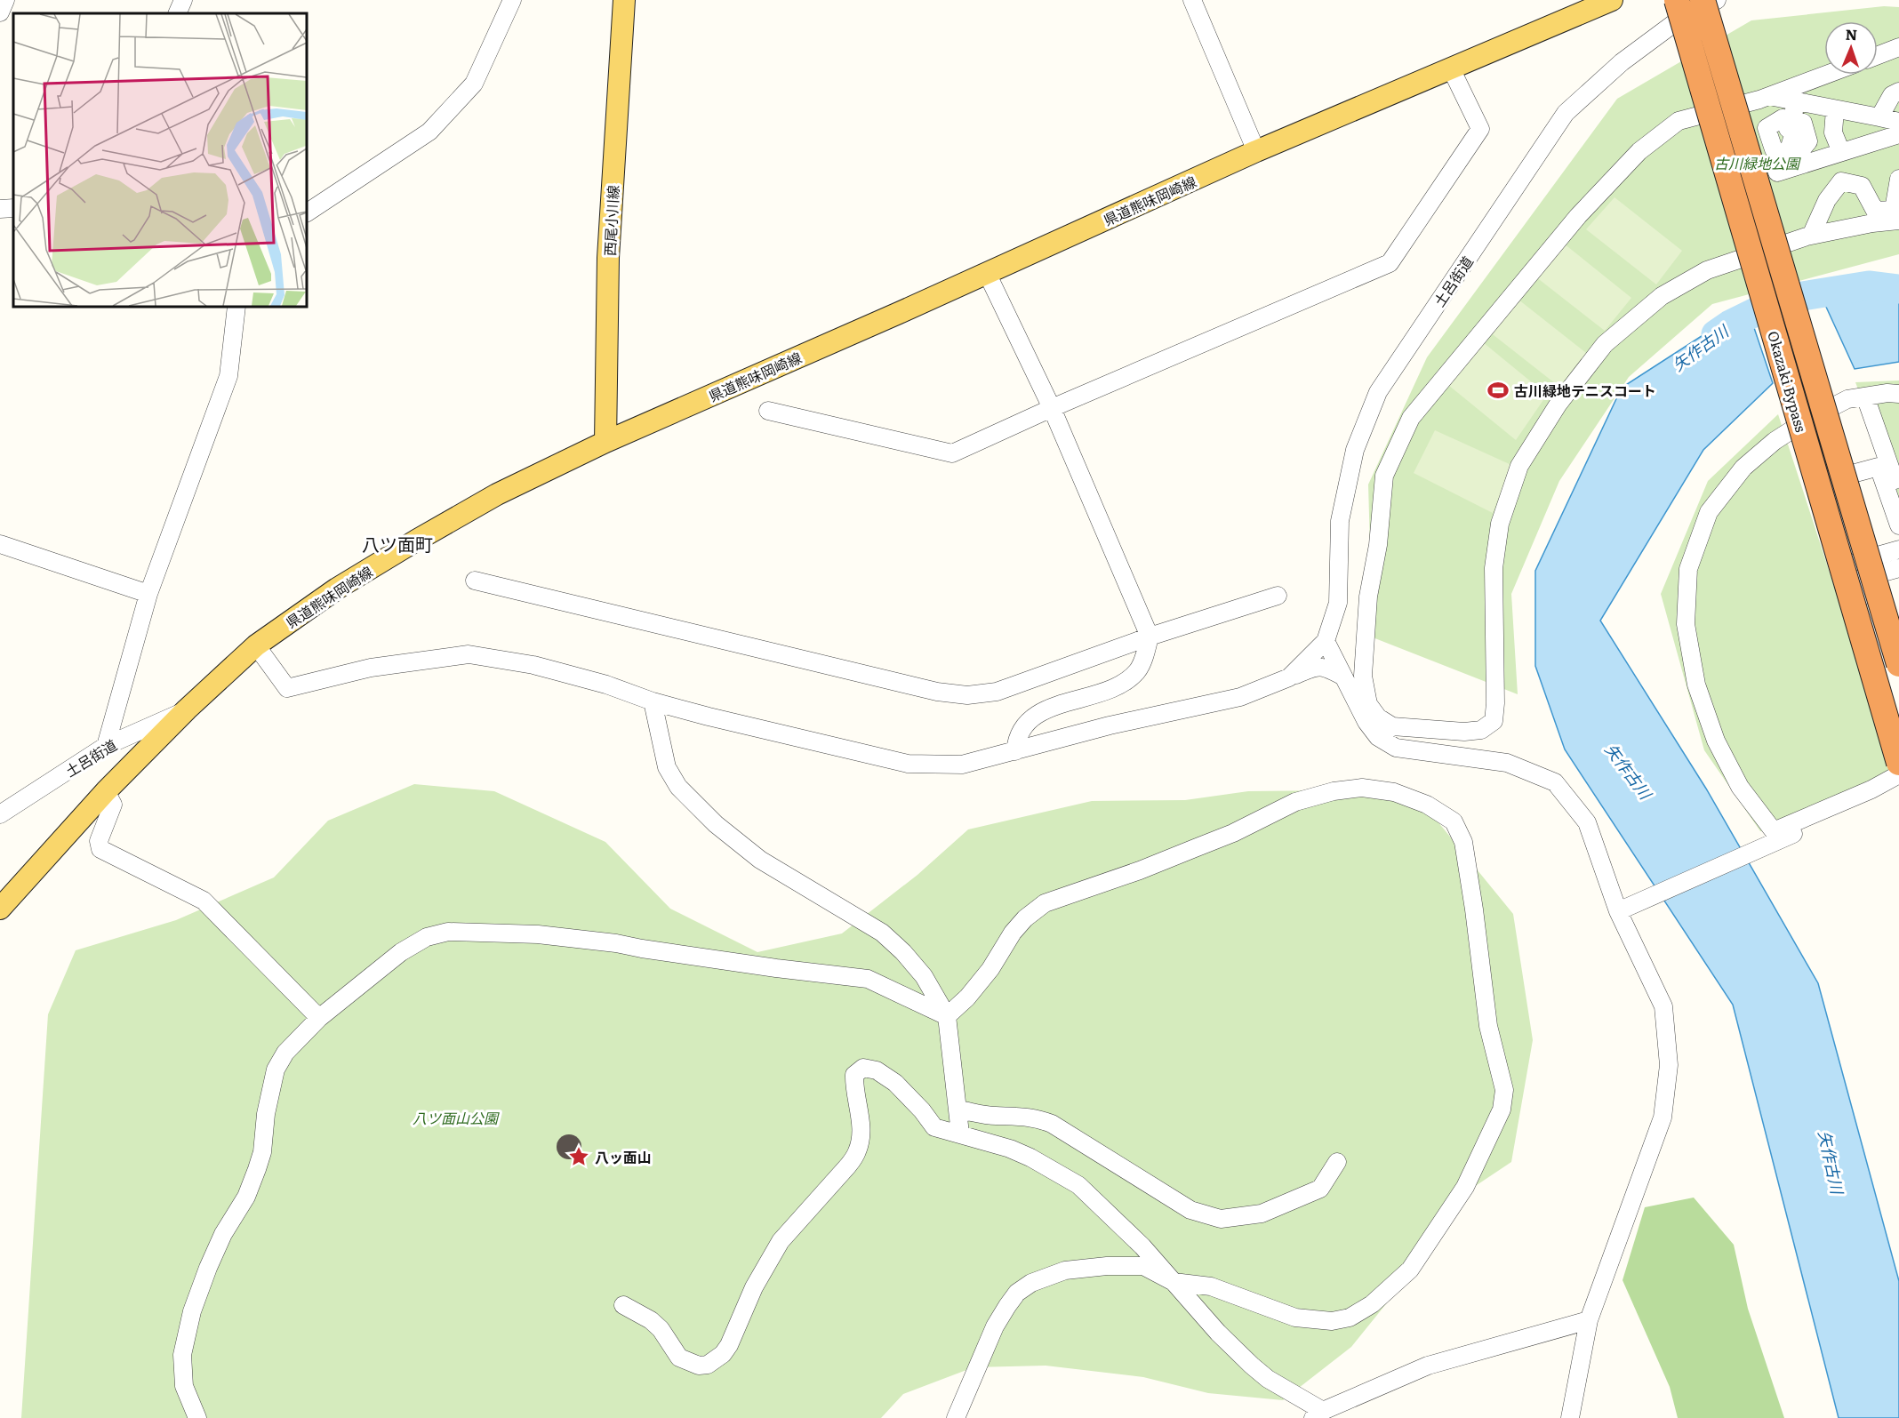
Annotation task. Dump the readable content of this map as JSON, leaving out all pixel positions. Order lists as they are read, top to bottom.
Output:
{
  "streets": {
    "highway": ["Okazaki Bypass"],
    "main road": ["県道熊味岡崎線", "西尾小川線"],
    "street": ["土呂街道"]
  },
  "crossings": [
    ["県道熊味岡崎線", "西尾小川線"],
    ["県道熊味岡崎線", "土呂街道"]
  ],
  "districts": ["八ツ面町"],
  "water": ["矢作古川"],
  "parks": ["古川緑地公園", "八ツ面山公園"],
  "places": {
    "sports": ["古川緑地テニスコート"],
    "place": ["八ッ面山"]
  },
  "north": "top"
}
